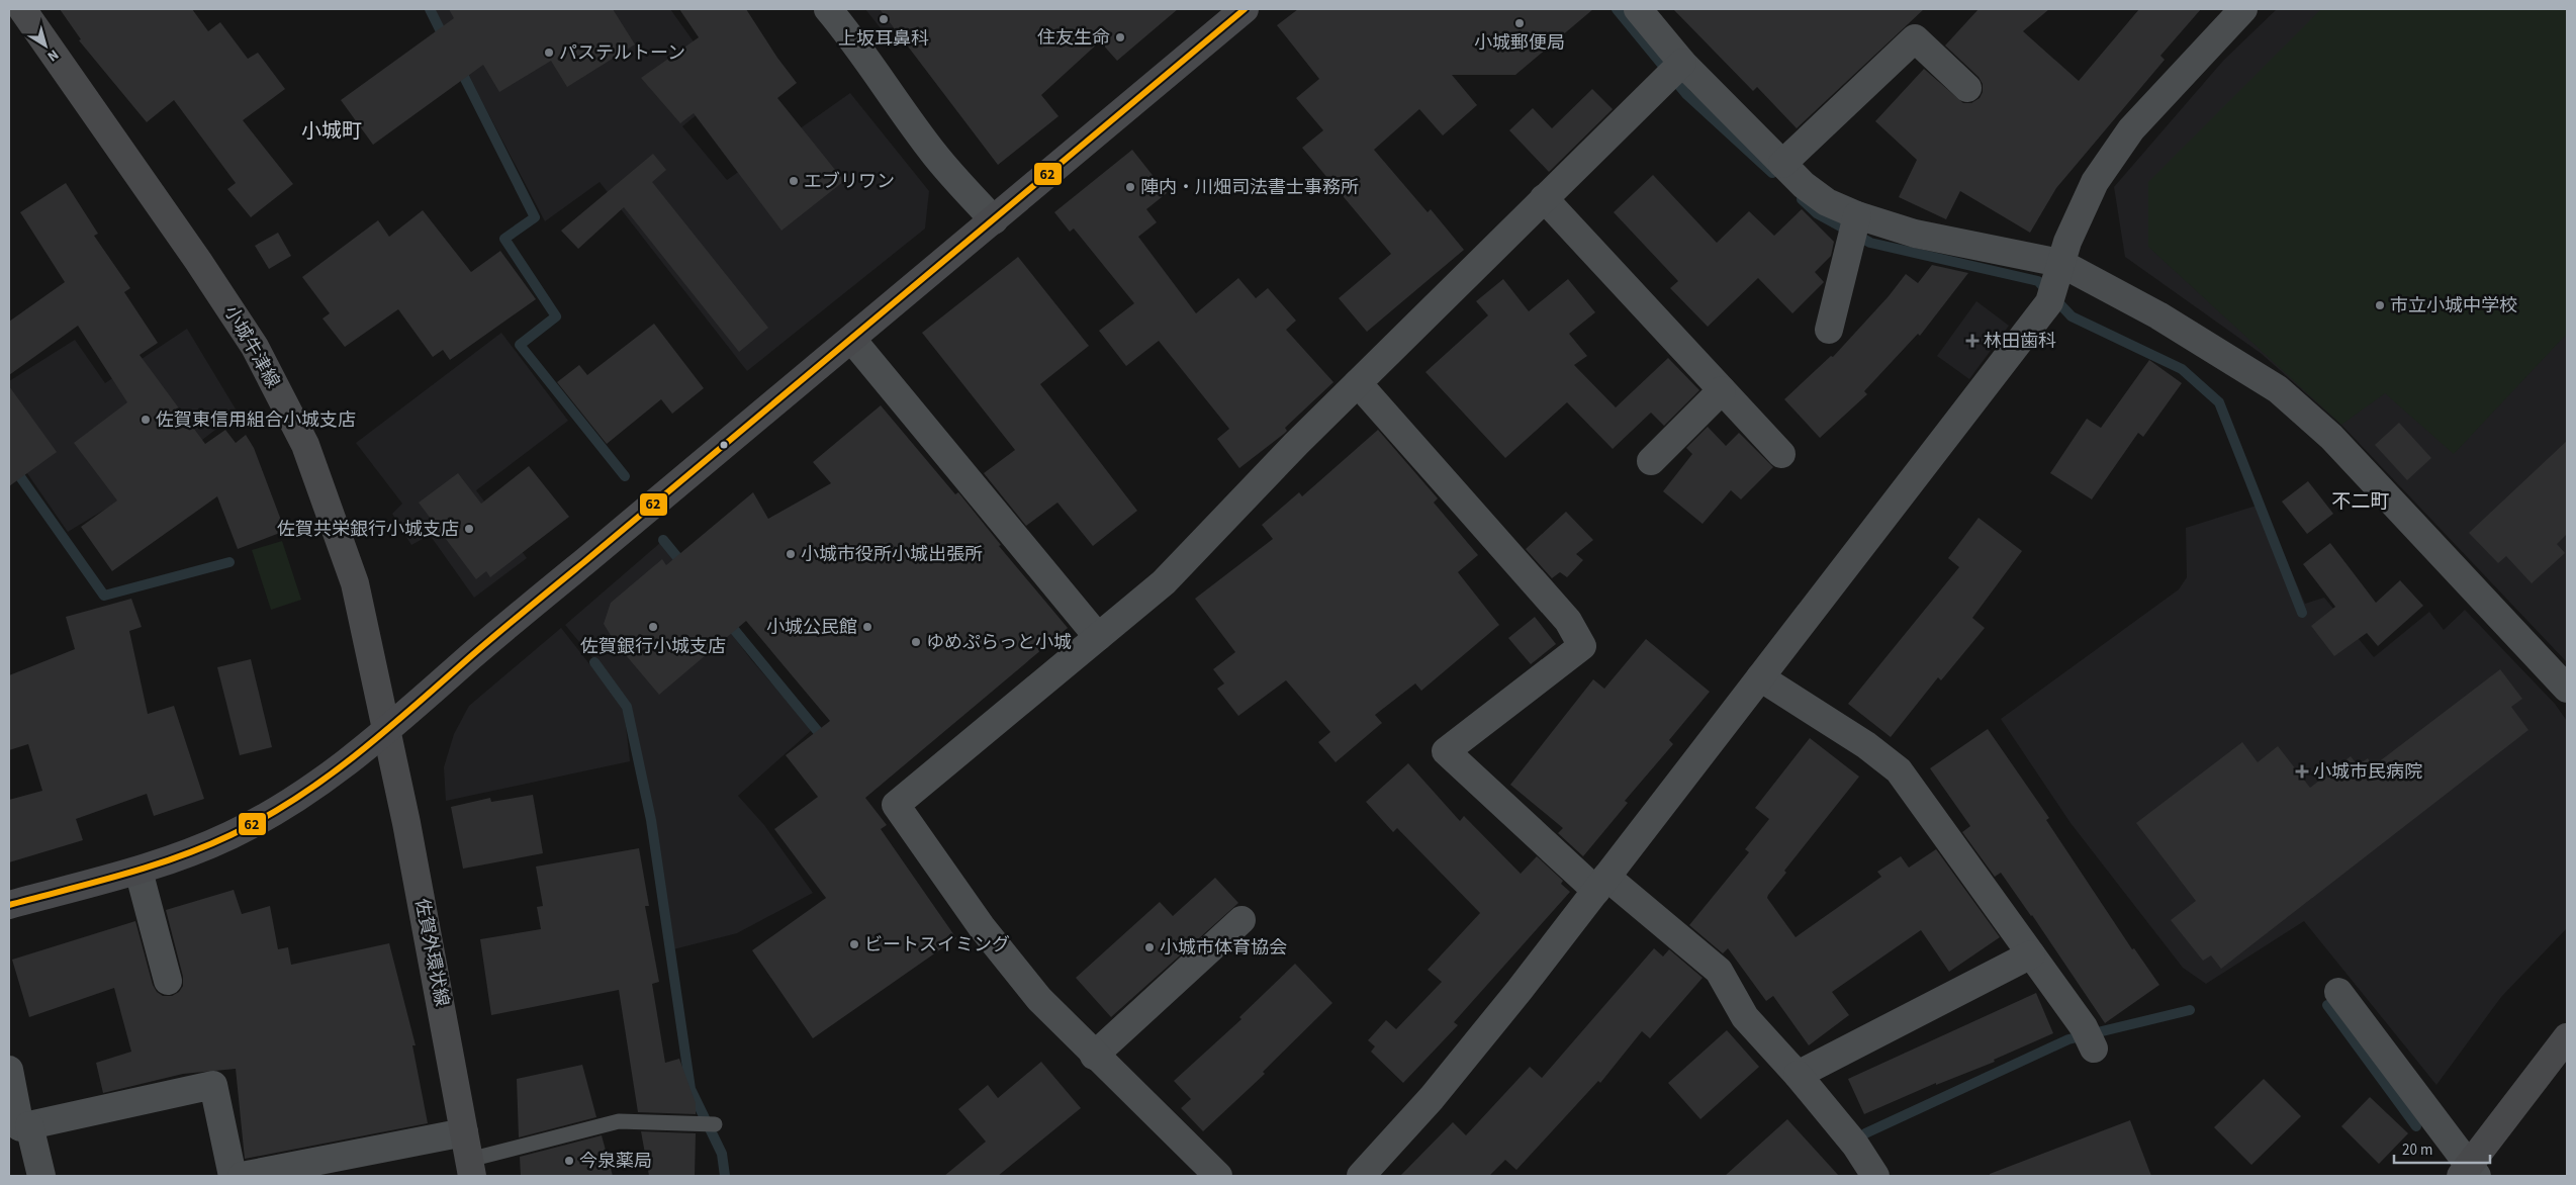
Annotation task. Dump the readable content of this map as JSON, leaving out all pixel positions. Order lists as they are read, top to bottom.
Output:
{
  "streets": {
    "main road": ["小城牛津線", "佐賀外環状線"]
  },
  "crossings": [
    ["小城牛津線", "佐賀外環状線"]
  ],
  "districts": ["小城町", "不二町"],
  "places": {
    "other": [
      "上坂耳鼻科",
      "小城郵便局",
      "住友生命",
      "パステルトーン",
      "エブリワン",
      "陣内・川畑司法書士事務所",
      "市立小城中学校",
      "佐賀東信用組合小城支店",
      "佐賀共栄銀行小城支店",
      "小城市役所小城出張所",
      "佐賀銀行小城支店",
      "小城公民館",
      "ゆめぷらっと小城",
      "ビートスイミング",
      "小城市体育協会",
      "今泉薬局"
    ],
    "health": ["林田歯科", "小城市民病院"]
  },
  "lines": ["transit line 62"],
  "scale_bar": "20 m",
  "north": "bottom right"
}
